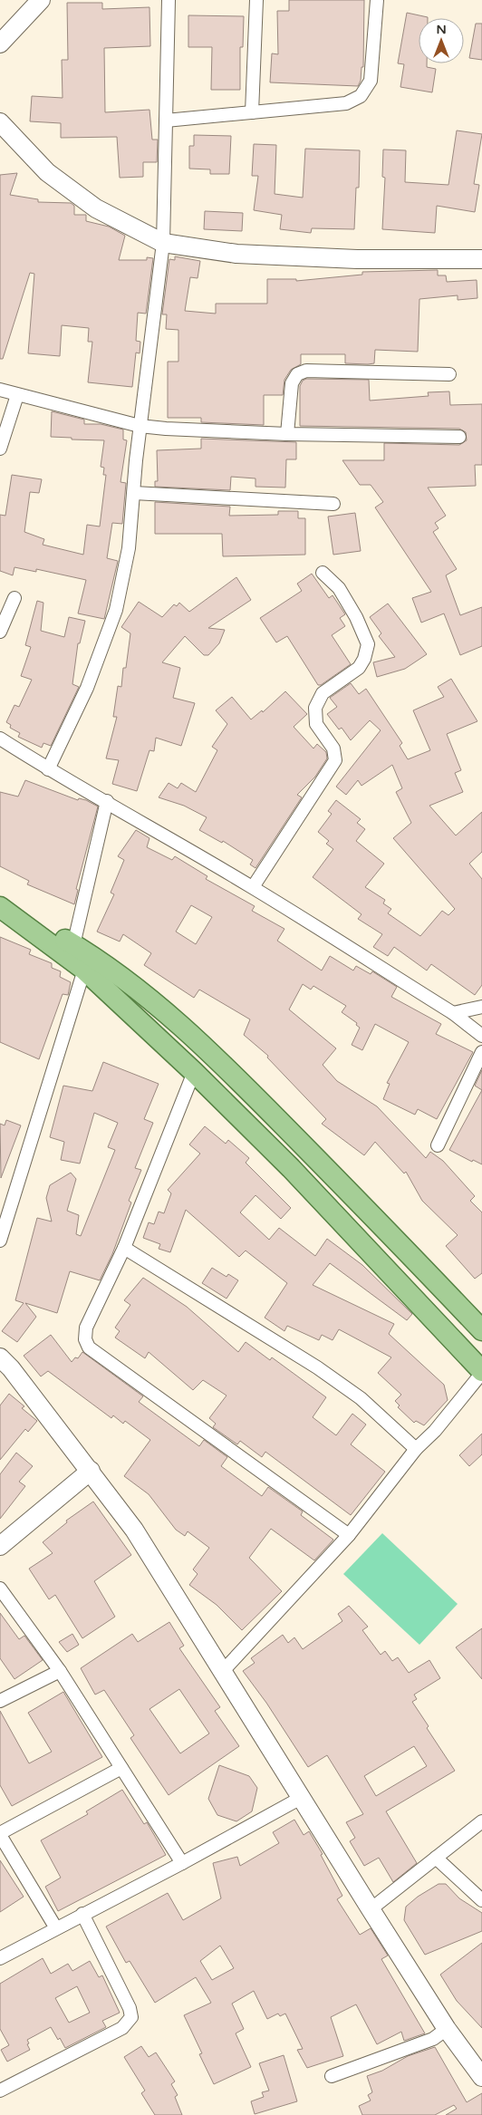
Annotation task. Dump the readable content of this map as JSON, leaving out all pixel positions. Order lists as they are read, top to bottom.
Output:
{
  "north": "top"
}
